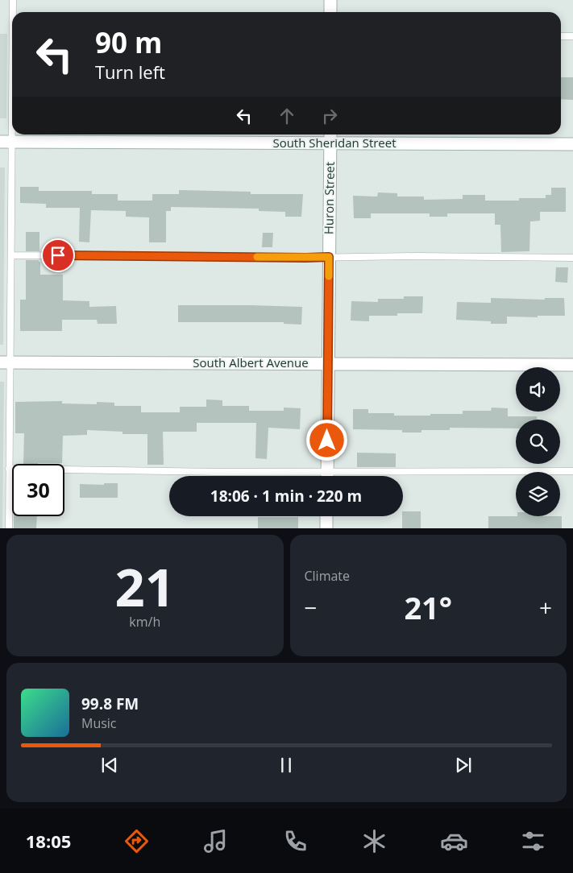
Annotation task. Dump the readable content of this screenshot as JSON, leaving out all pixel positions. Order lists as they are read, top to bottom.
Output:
{
  "streets": {
    "street": ["South Sheridan Street", "Huron Street", "South Albert Avenue"]
  },
  "crossings": [
    ["South Sheridan Street", "Huron Street"],
    ["Huron Street", "South Albert Avenue"]
  ],
  "page": {
    "turn": ["90 m", "Turn left"],
    "limit": "30",
    "trip": "18:06 · 1 min · 220 m",
    "tile": [
      ["21", "km/h"],
      "Climate"
    ],
    "heat": ["−", "21°", "+"],
    "song": ["99.8 FM", "Music"],
    "tabs": "18:05"
  }
}
